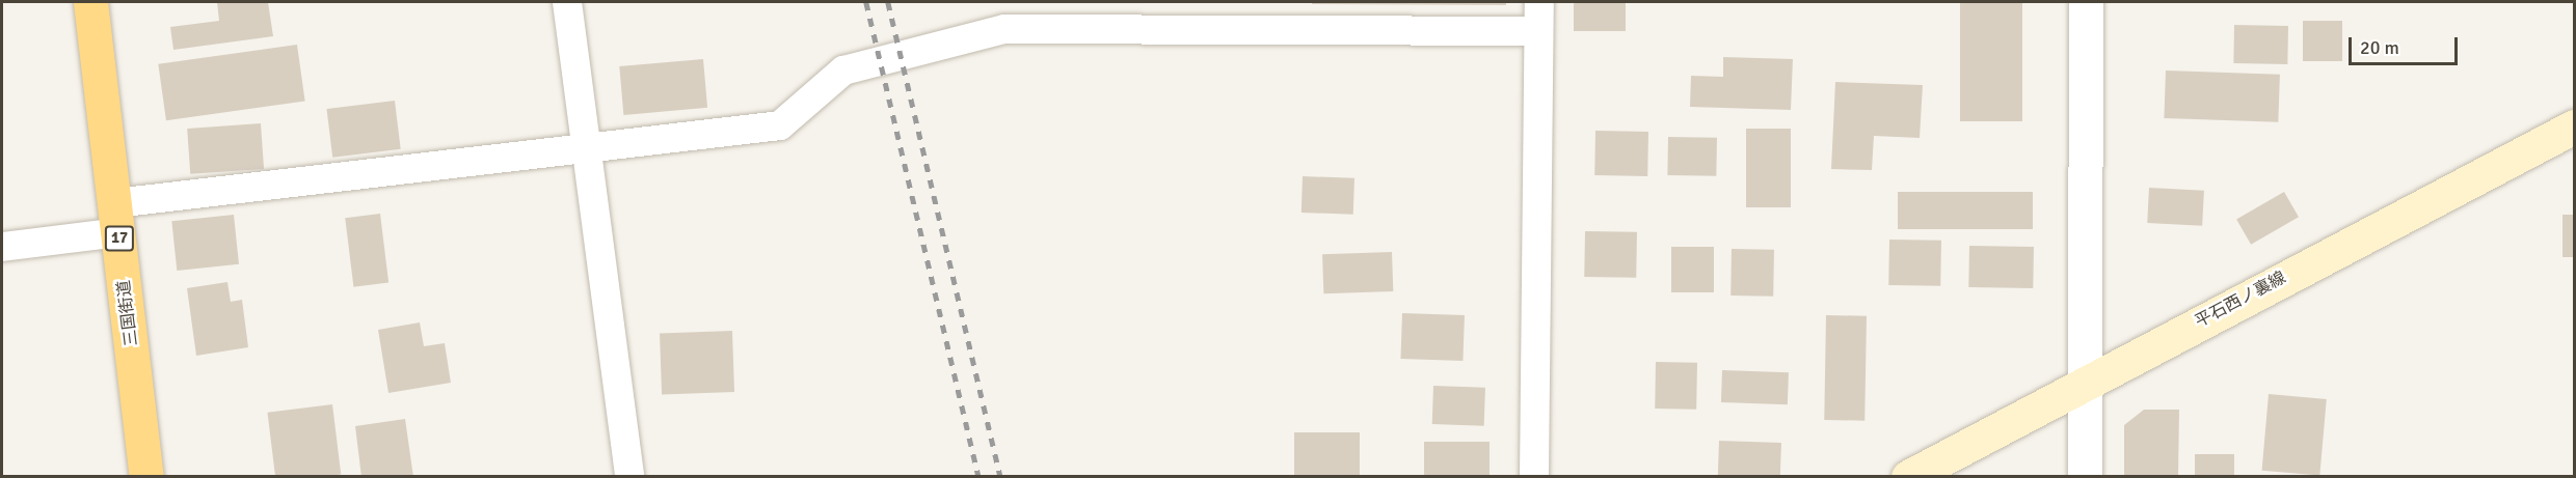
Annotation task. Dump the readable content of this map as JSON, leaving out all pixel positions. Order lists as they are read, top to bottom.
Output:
{
  "streets": {
    "highway": ["17", "三国街道"],
    "main road": ["平石西ノ裏線"]
  },
  "scale_bar": "20 m"
}
